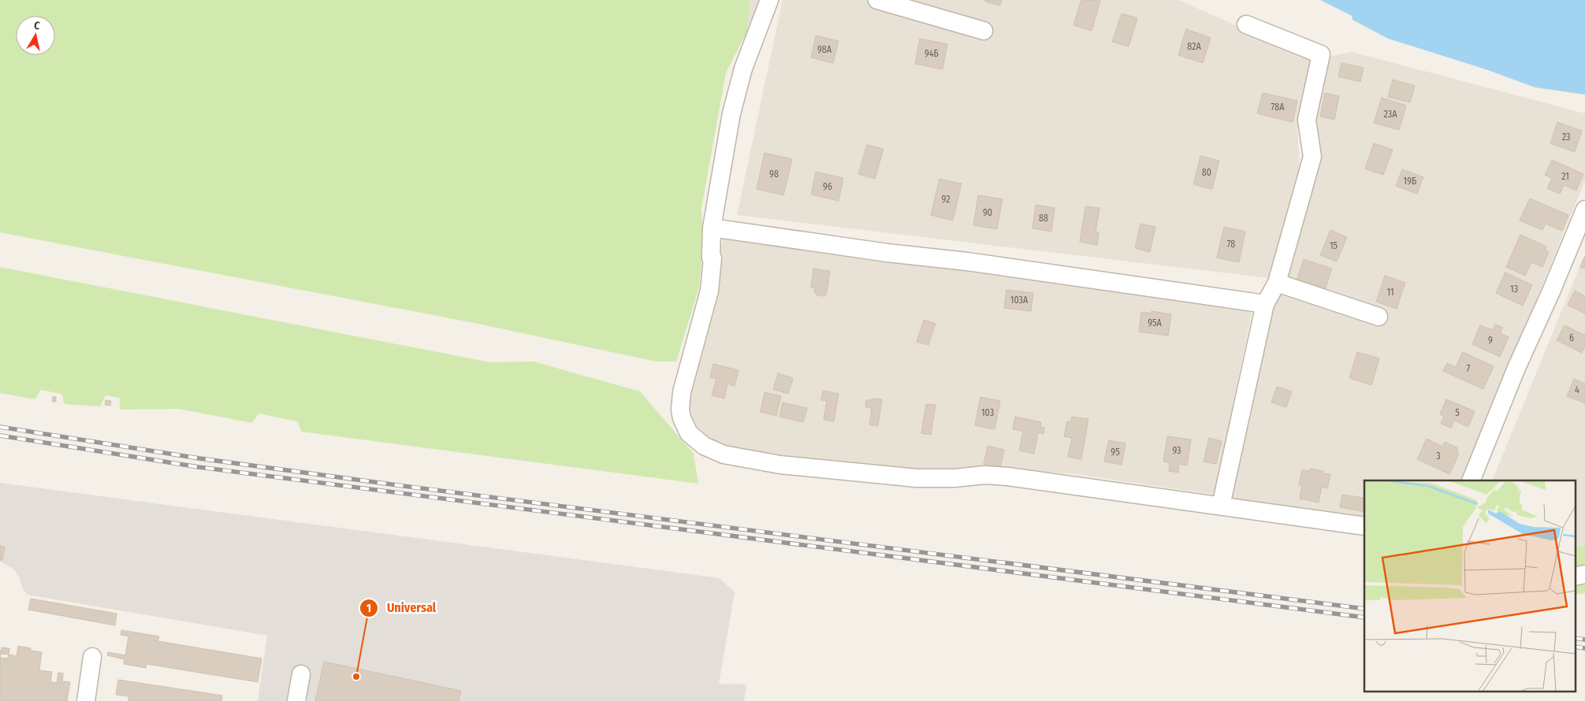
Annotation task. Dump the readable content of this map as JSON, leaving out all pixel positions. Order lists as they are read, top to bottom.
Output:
{
  "places": ["Universal"],
  "house_numbers": [
    "82А",
    "98А",
    "94Б",
    "78А",
    "23А",
    "23",
    "80",
    "98",
    "21",
    "19Б",
    "96",
    "92",
    "90",
    "88",
    "78",
    "15",
    "13",
    "11",
    "103А",
    "95А",
    "6",
    "9",
    "7",
    "4",
    "103",
    "5",
    "93",
    "95",
    "3"
  ],
  "north": "top"
}
